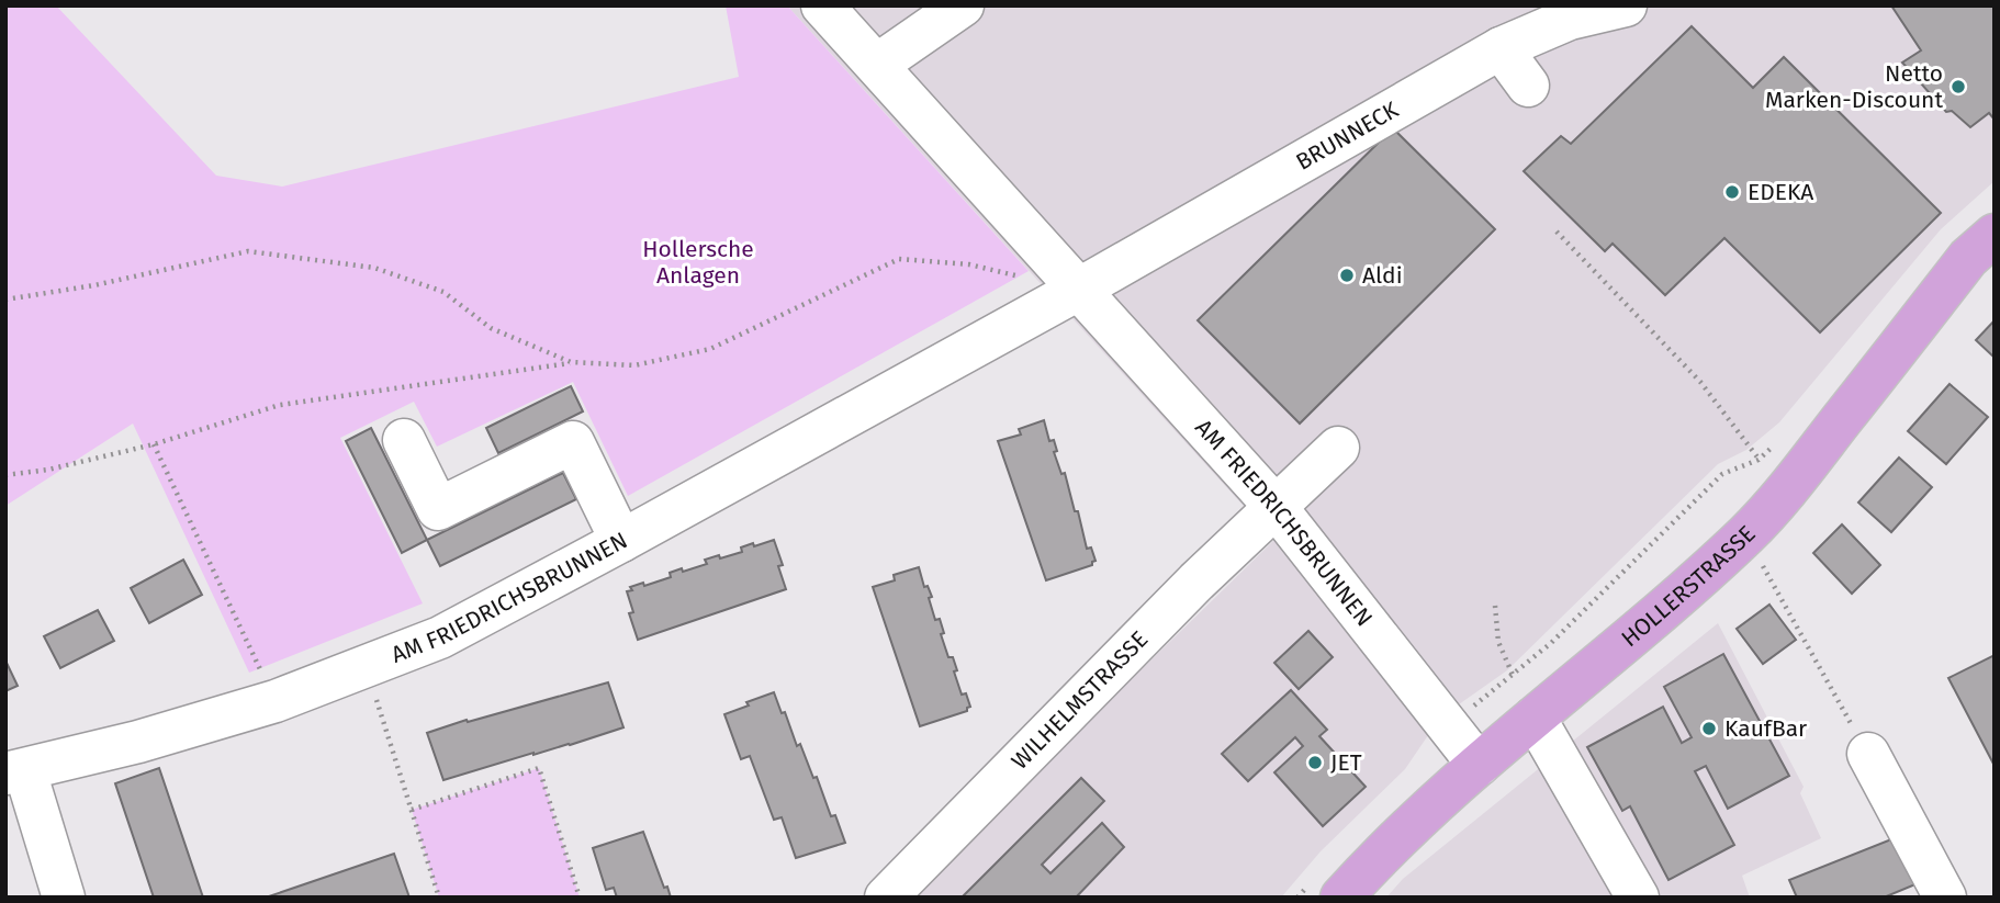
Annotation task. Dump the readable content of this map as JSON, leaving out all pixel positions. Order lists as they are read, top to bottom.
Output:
{
  "streets": {
    "main road": ["HOLLERSTRASSE"],
    "street": ["BRUNNECK", "AM FRIEDRICHSBRUNNEN", "WILHELMSTRASSE"]
  },
  "crossings": [
    ["BRUNNECK", "AM FRIEDRICHSBRUNNEN"],
    ["AM FRIEDRICHSBRUNNEN", "HOLLERSTRASSE"],
    ["AM FRIEDRICHSBRUNNEN", "WILHELMSTRASSE"]
  ],
  "parks": ["Hollersche Anlagen"],
  "places": [
    "Netto Marken-Discount",
    "EDEKA",
    "Aldi",
    "KaufBar",
    "JET"
  ]
}
